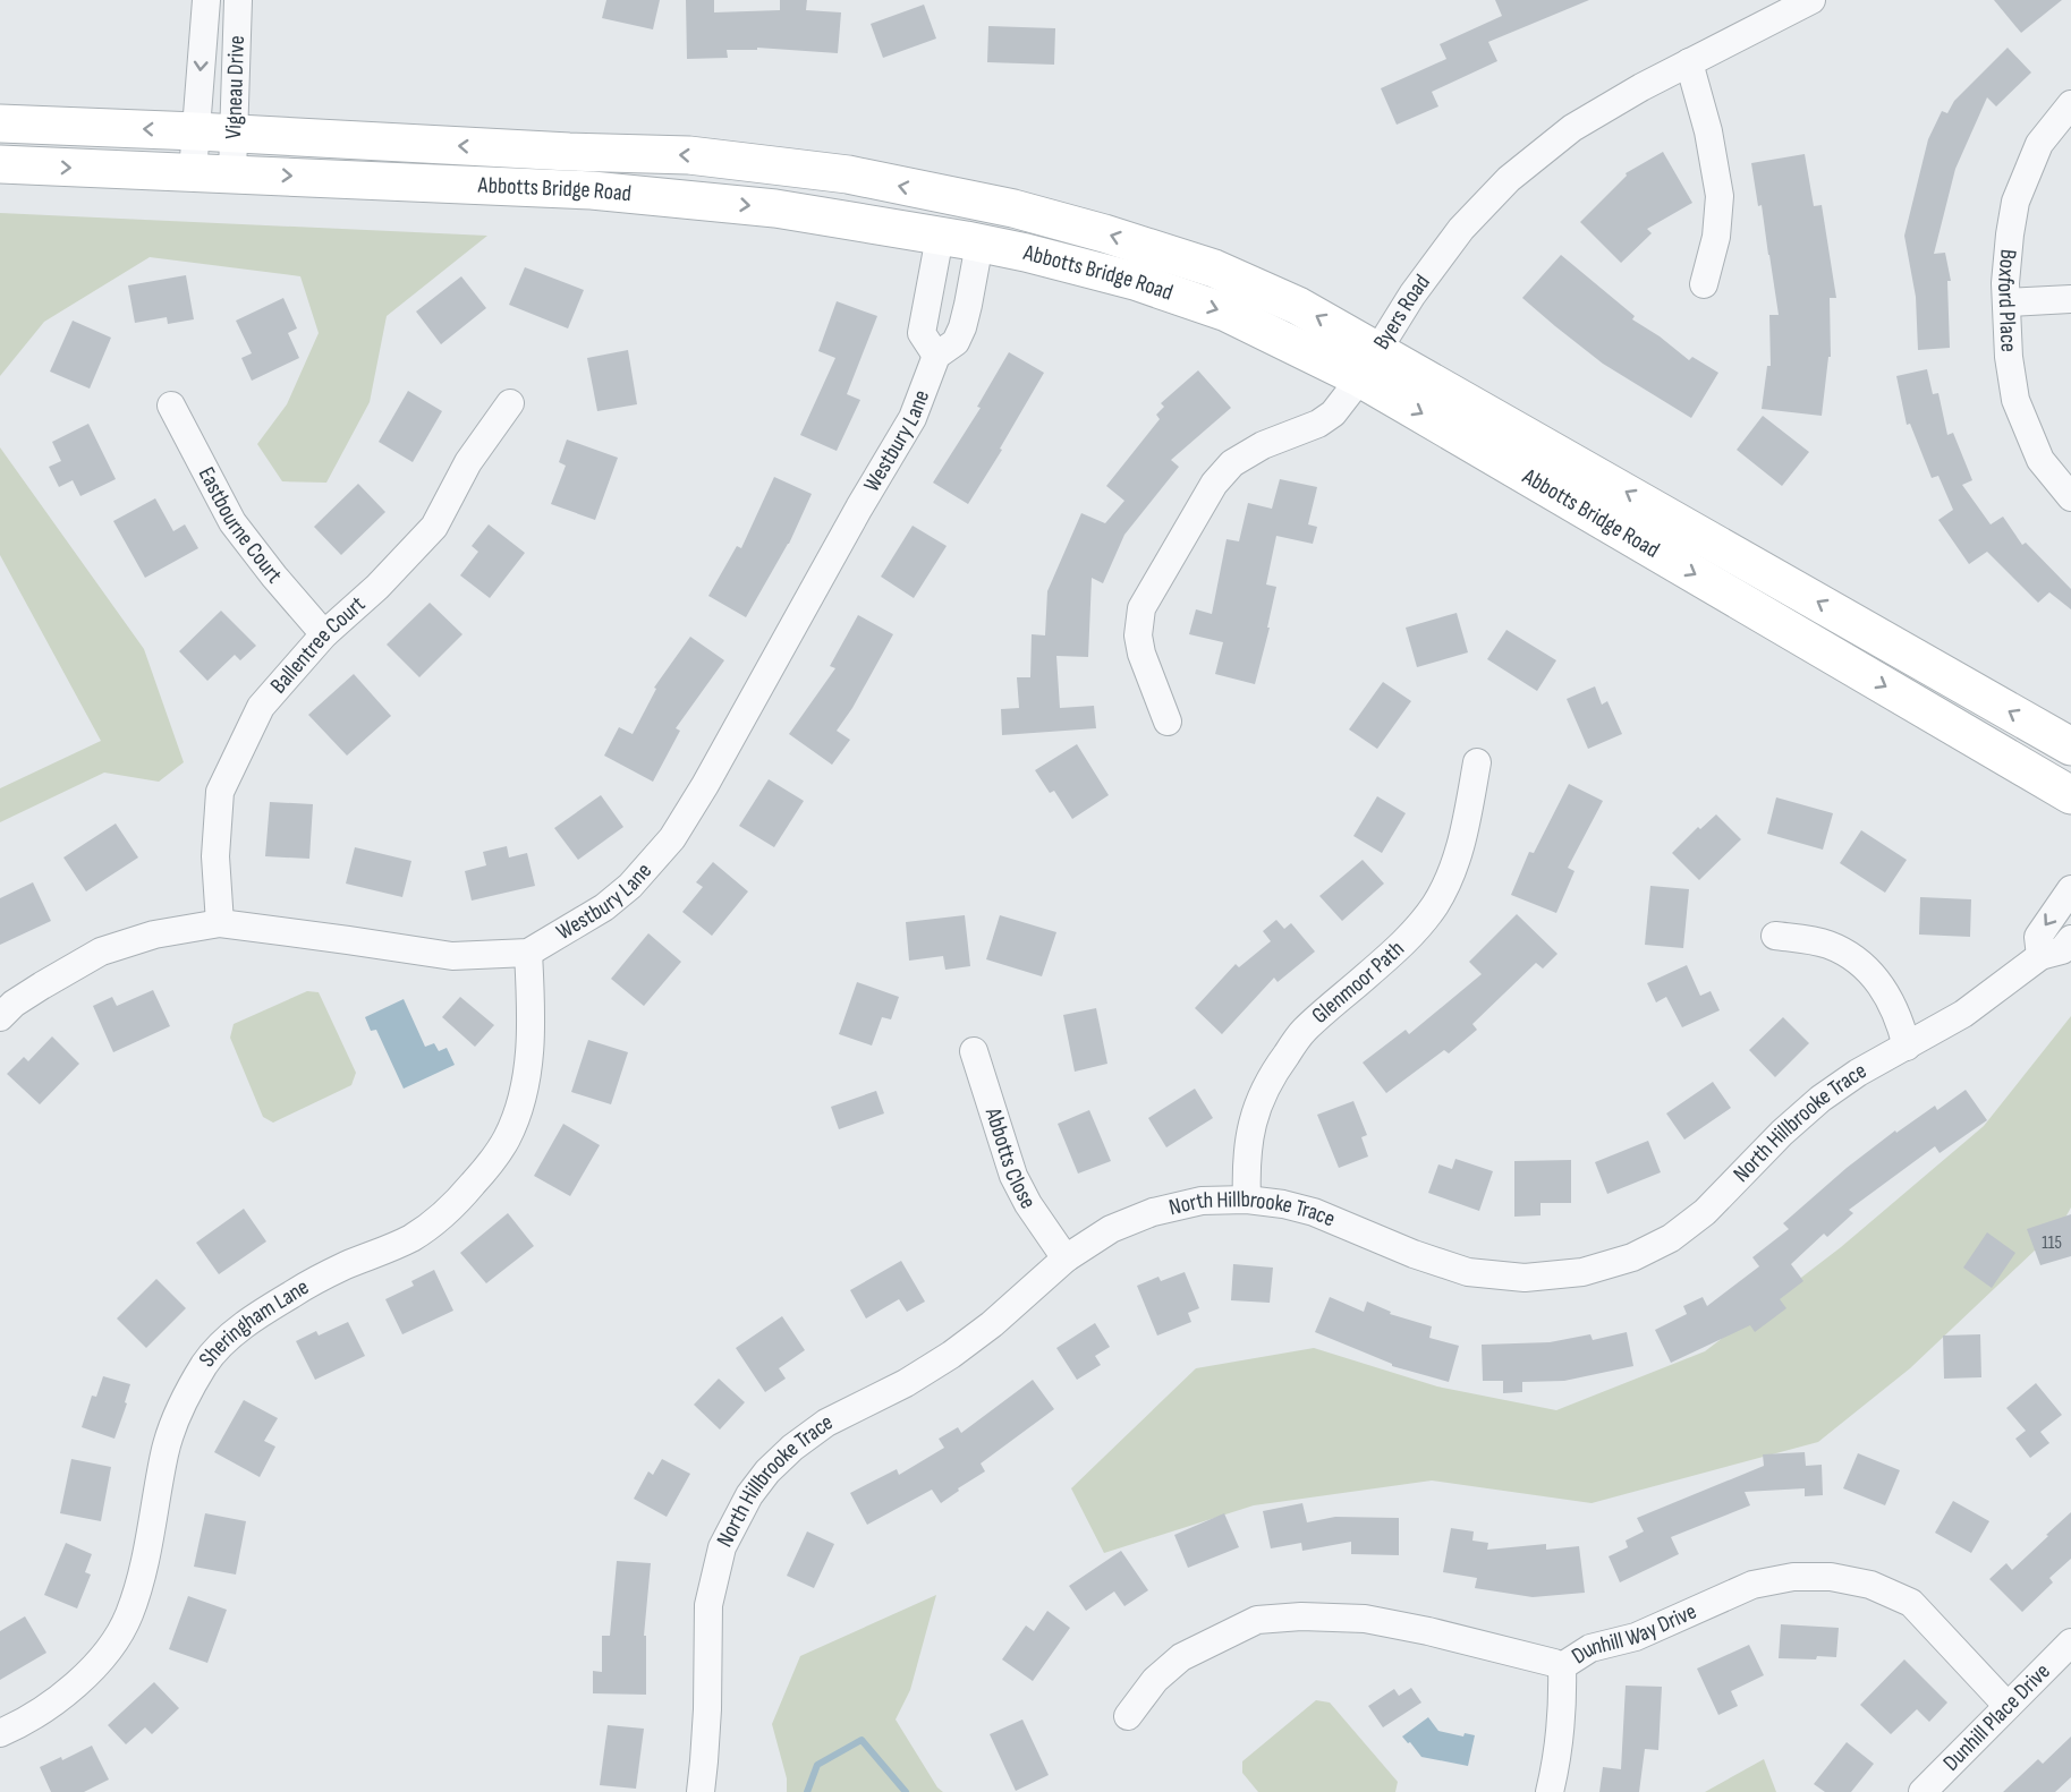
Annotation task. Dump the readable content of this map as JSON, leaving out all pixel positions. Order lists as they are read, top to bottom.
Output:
{
  "streets": {
    "main road": ["Abbotts Bridge Road"],
    "street": [
      "Vigneau Drive",
      "Boxford Place",
      "Byers Road",
      "Westbury Lane",
      "Eastbourne Court",
      "Ballentree Court",
      "Glenmoor Path",
      "North Hillbrooke Trace",
      "Abbotts Close",
      "Sheringham Lane",
      "Dunhill Way Drive",
      "Dunhill Place Drive"
    ]
  },
  "crossings": [
    ["Vigneau Drive", "Abbotts Bridge Road"],
    ["Abbotts Bridge Road", "Byers Road"],
    ["Abbotts Bridge Road", "Westbury Lane"],
    ["Westbury Lane", "Ballentree Court"],
    ["Westbury Lane", "Sheringham Lane"],
    ["Eastbourne Court", "Ballentree Court"],
    ["Glenmoor Path", "North Hillbrooke Trace"],
    ["North Hillbrooke Trace", "Abbotts Close"],
    ["Dunhill Way Drive", "Dunhill Place Drive"]
  ],
  "house_numbers": ["115"]
}
